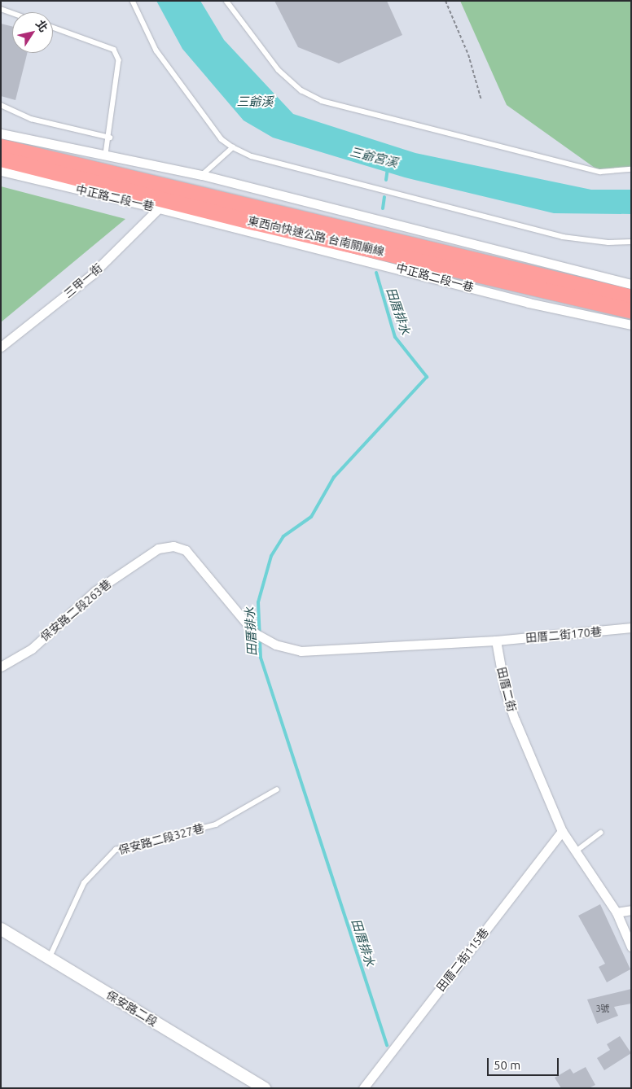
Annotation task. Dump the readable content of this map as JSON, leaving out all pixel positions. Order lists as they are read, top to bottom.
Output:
{
  "streets": {
    "highway": ["東西向快速公路 台南關廟線"],
    "street": [
      "中正路二段一巷",
      "三甲一街",
      "保安路二段263巷",
      "田厝二街170巷",
      "田厝二街",
      "田厝二街115巷",
      "保安路二段"
    ],
    "lane": ["保安路二段327巷"]
  },
  "crossings": [
    ["中正路二段一巷", "三甲一街"],
    ["保安路二段263巷", "田厝二街170巷"],
    ["保安路二段263巷", "田厝二街"],
    ["田厝二街170巷", "田厝二街"],
    ["田厝二街", "田厝二街115巷"],
    ["保安路二段327巷", "保安路二段"]
  ],
  "water": ["三爺溪", "三爺宮溪", "田厝排水"],
  "house_numbers": ["3號"],
  "scale_bar": "50 m",
  "north": "top right"
}
